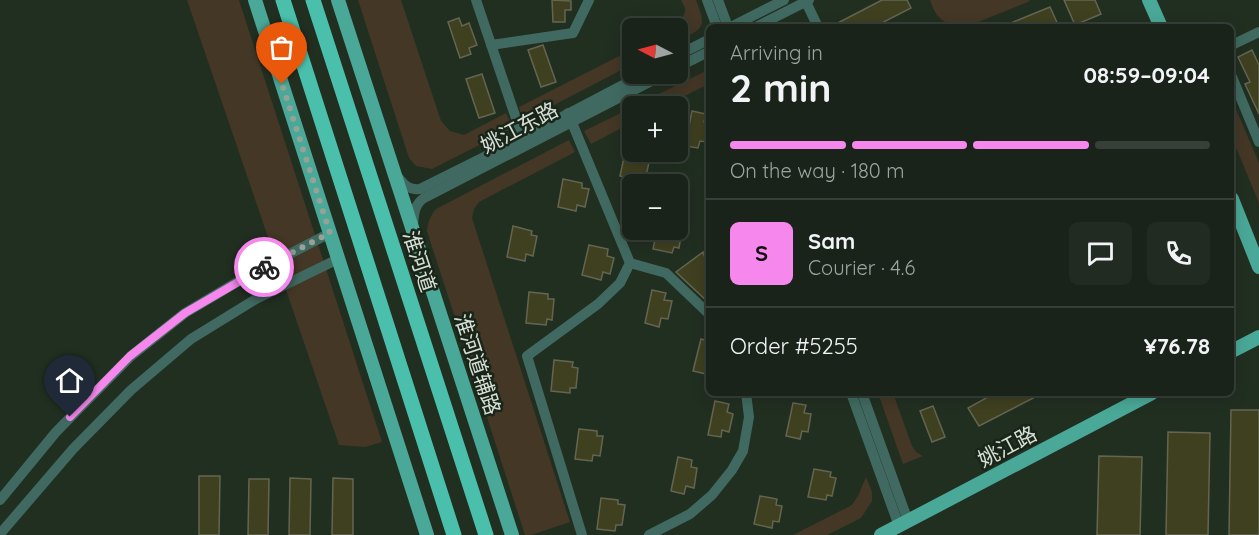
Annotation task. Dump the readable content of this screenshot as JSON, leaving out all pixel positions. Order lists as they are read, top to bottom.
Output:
{
  "streets": {
    "highway": ["淮河道"],
    "main road": ["淮河道辅路", "姚江路"],
    "street": ["姚江东路"]
  },
  "crossings": [
    ["姚江东路", "淮河道辅路"]
  ],
  "north": "left",
  "page": {
    "map_buttons": ["+", "−"],
    "heading": ["2 min", "Arriving in", "08:59–09:04"],
    "panel": [
      "Sam",
      "Courier · 4.6",
      "Order #5255",
      "¥76.78"
    ],
    "bar": "On the way · 180 m",
    "round": "S"
  }
}
